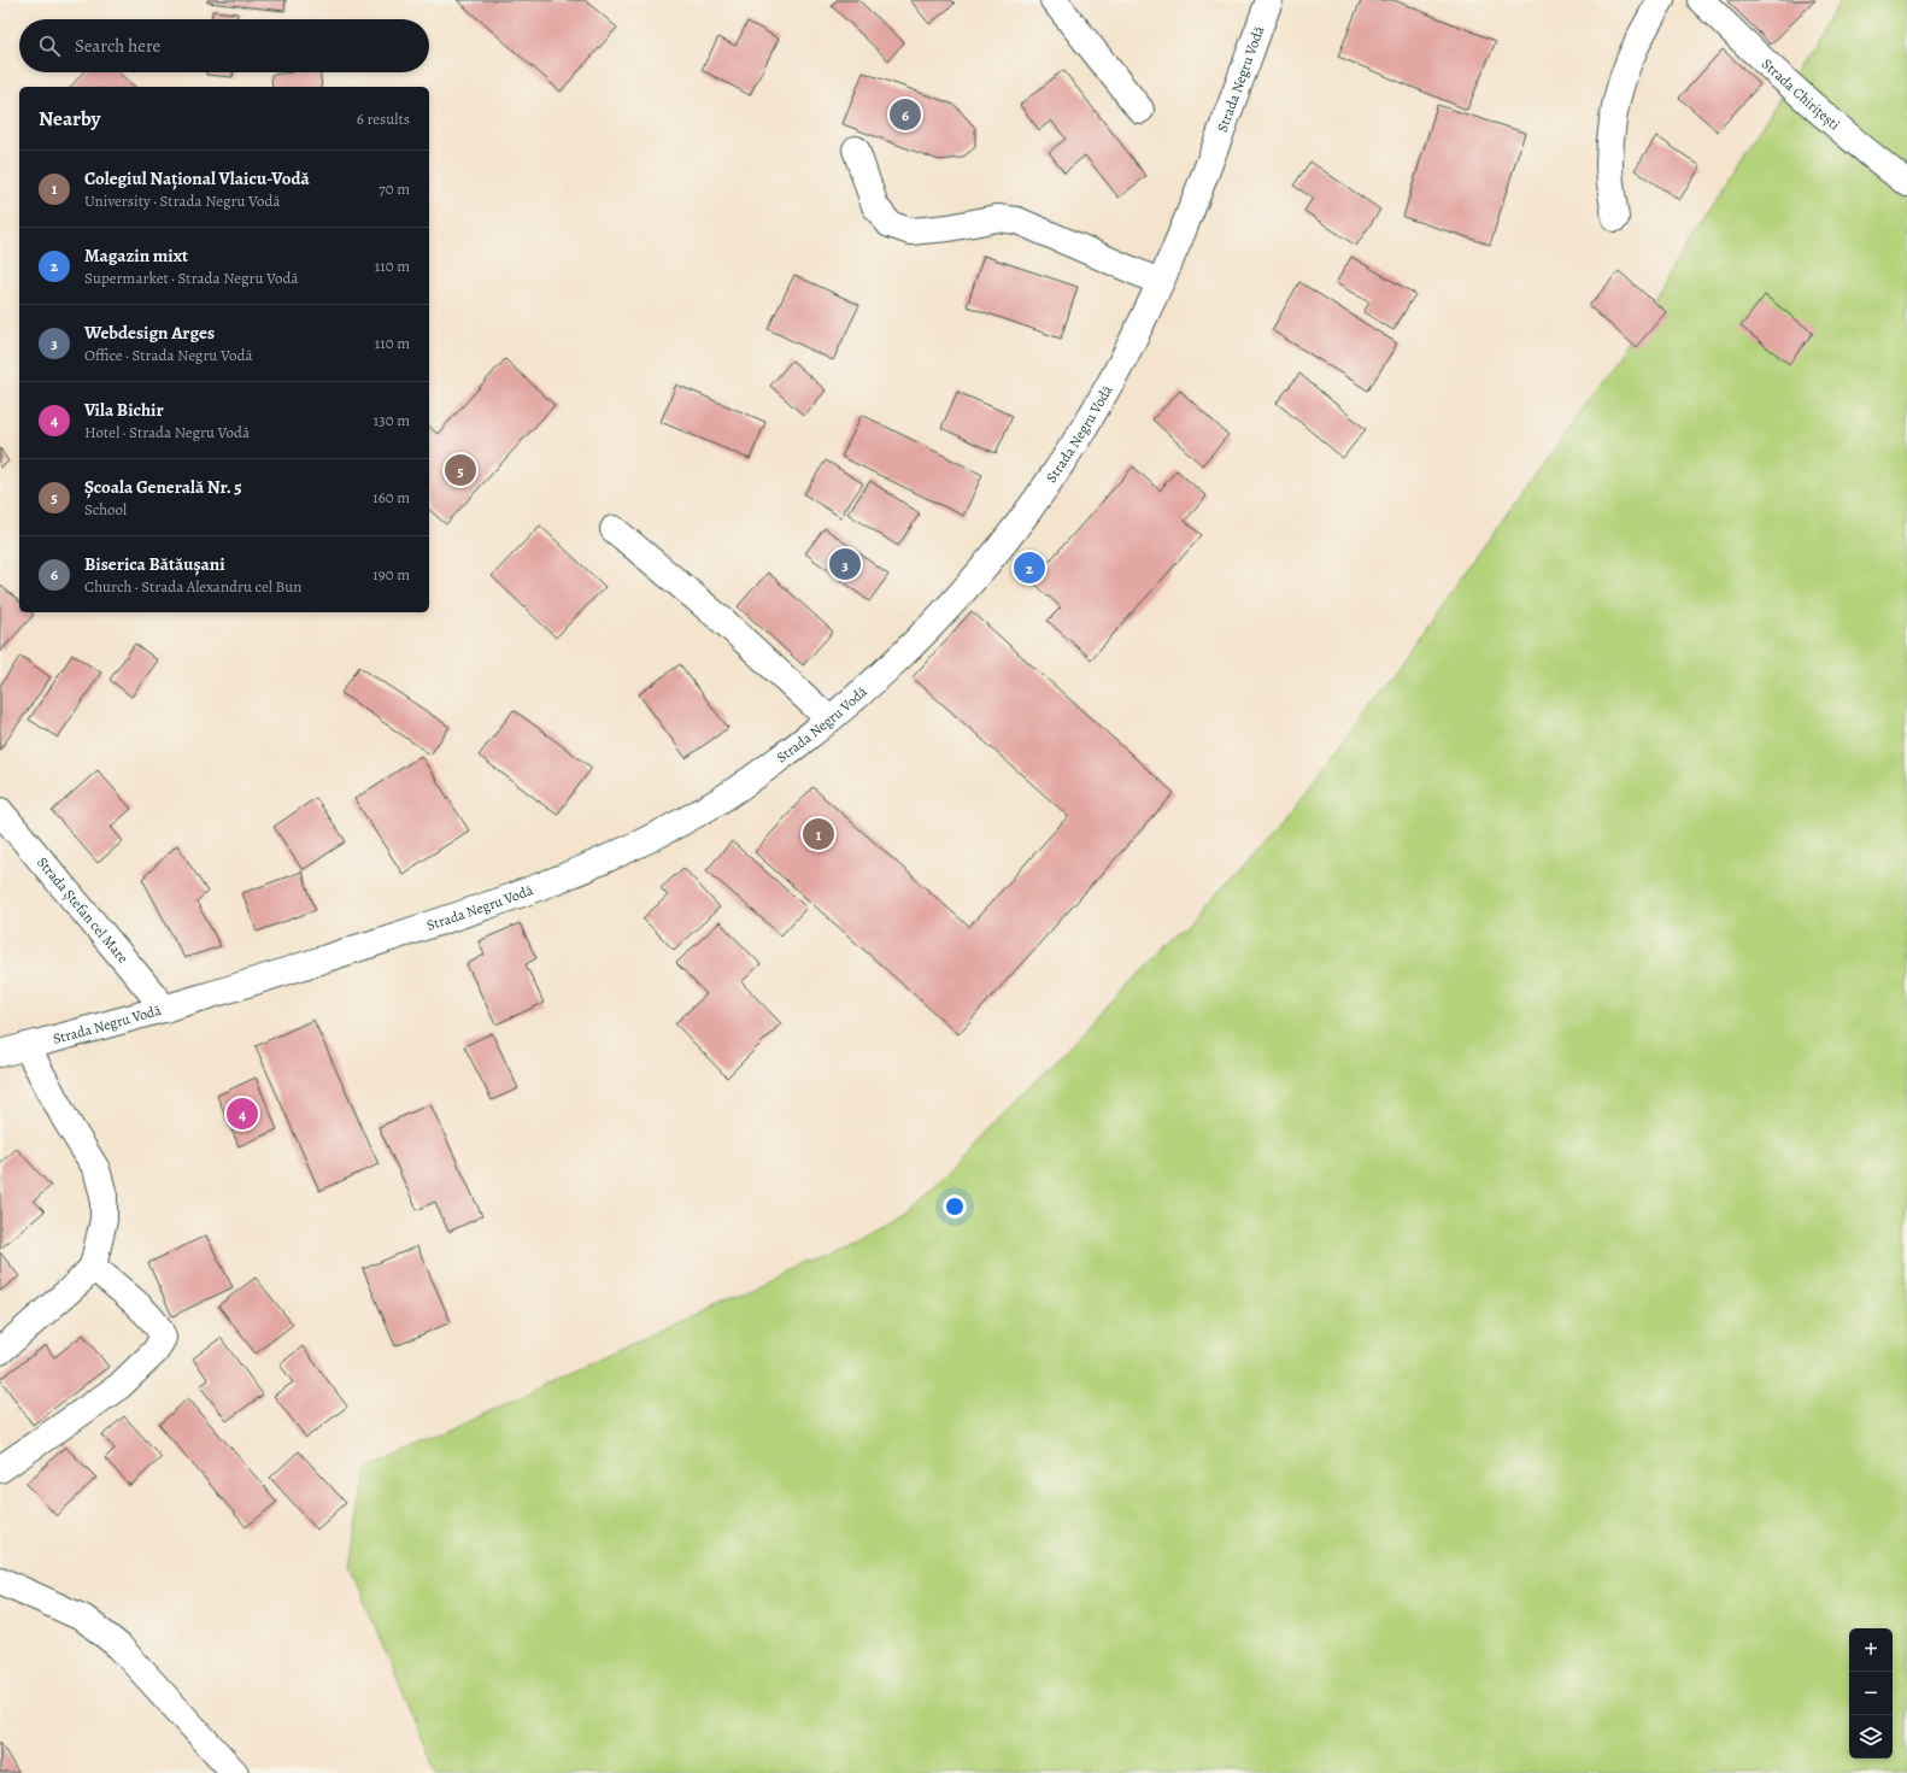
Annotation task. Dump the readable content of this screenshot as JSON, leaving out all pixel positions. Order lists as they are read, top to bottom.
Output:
{
  "streets": {
    "street": ["Strada Negru Vodă", "Strada Chirițești", "Strada Ștefan cel Mare"]
  },
  "crossings": [
    ["Strada Negru Vodă", "Strada Ștefan cel Mare"]
  ],
  "page": {
    "search": "Search here",
    "heading": ["Nearby", "6 results"],
    "pins": [
      "6",
      "5",
      "3",
      "2",
      "1",
      "4"
    ],
    "list": [
      {
        "mark": "1",
        "name": "Colegiul Național Vlaicu-Vodă",
        "note": "University · Strada Negru Vodă",
        "value": "70 m"
      },
      {
        "mark": "2",
        "name": "Magazin mixt",
        "note": "Supermarket · Strada Negru Vodă",
        "value": "110 m"
      },
      {
        "mark": "3",
        "name": "Webdesign Arges",
        "note": "Office · Strada Negru Vodă",
        "value": "110 m"
      },
      {
        "mark": "4",
        "name": "Vila Bichir",
        "note": "Hotel · Strada Negru Vodă",
        "value": "130 m"
      },
      {
        "mark": "5",
        "name": "Școala Generală Nr. 5",
        "note": "School",
        "value": "160 m"
      },
      {
        "mark": "6",
        "name": "Biserica Bătăușani",
        "note": "Church · Strada Alexandru cel Bun",
        "value": "190 m"
      }
    ],
    "map_buttons": ["+", "−"]
  }
}
